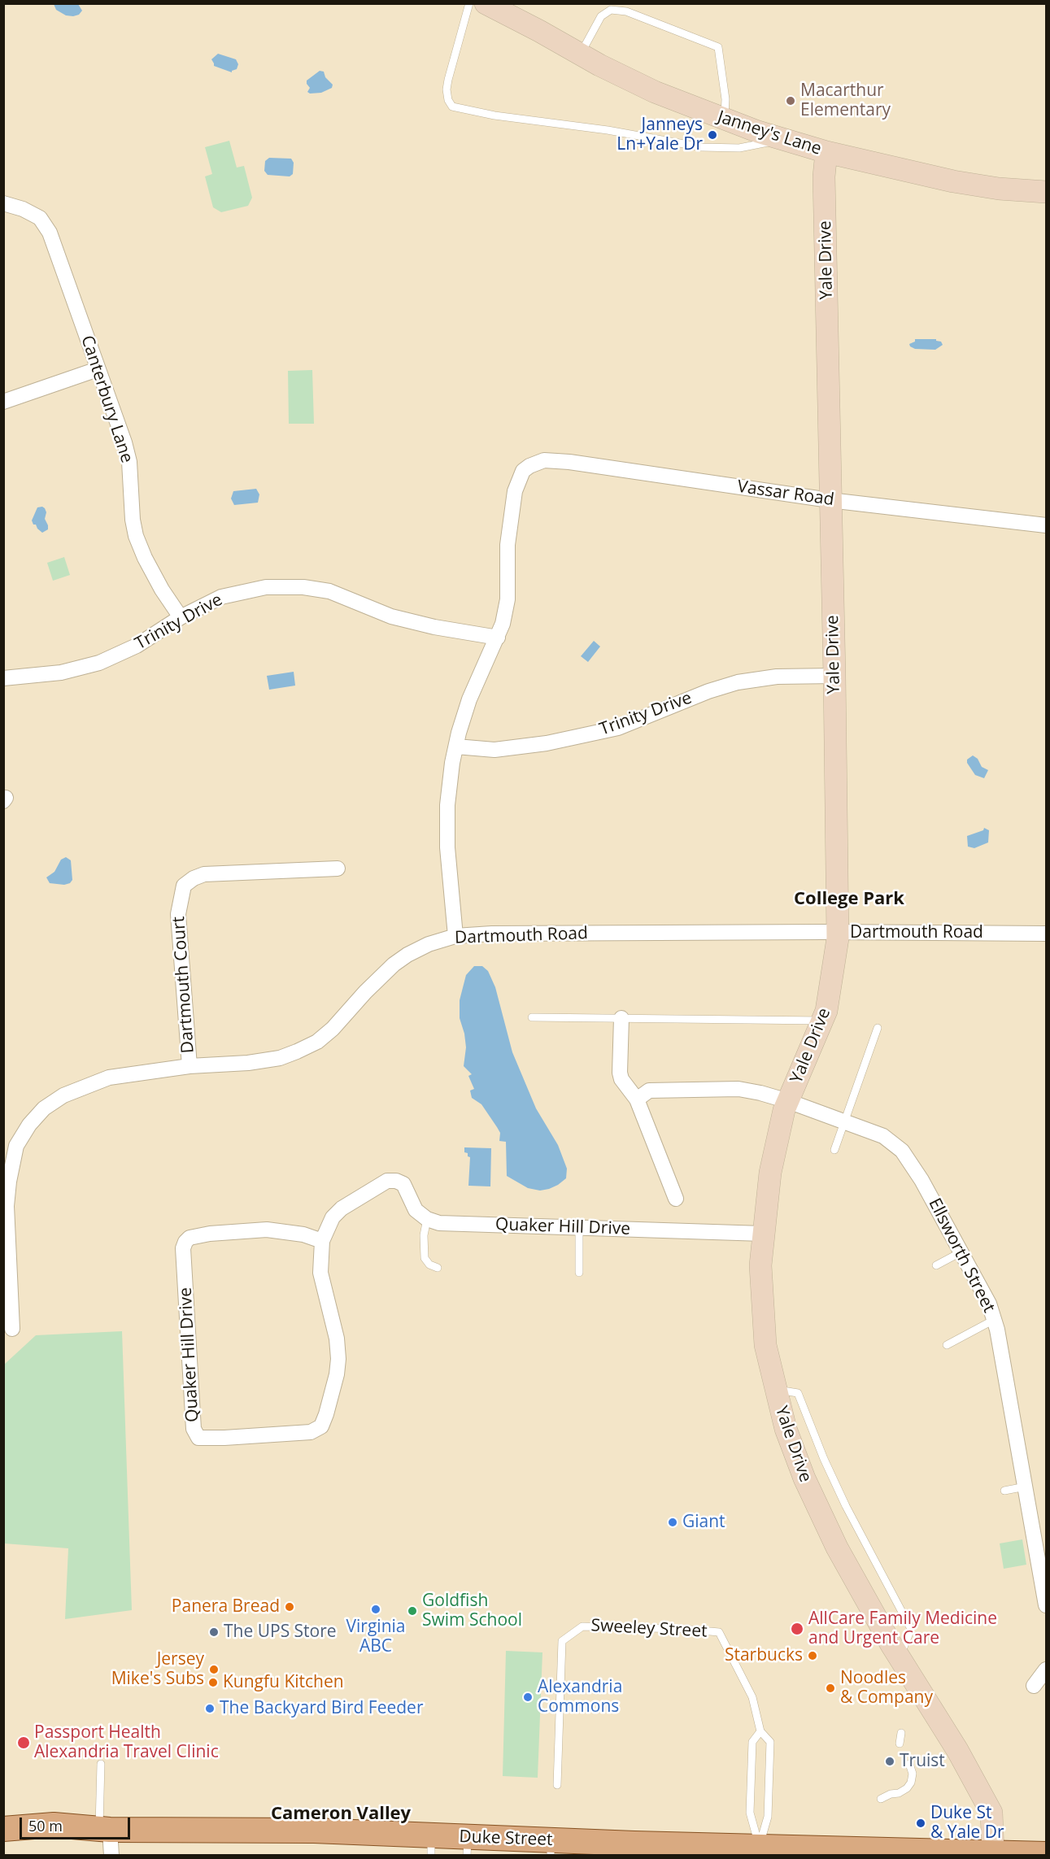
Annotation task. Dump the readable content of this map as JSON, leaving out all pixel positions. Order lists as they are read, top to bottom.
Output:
{
  "streets": {
    "main road": ["Duke Street"],
    "street": [
      "Janney's Lane",
      "Yale Drive",
      "Canterbury Lane",
      "Vassar Road",
      "Trinity Drive",
      "Dartmouth Road",
      "Dartmouth Court",
      "Quaker Hill Drive",
      "Ellsworth Street"
    ],
    "lane": ["Sweeley Street"]
  },
  "crossings": [
    ["Janney's Lane", "Yale Drive"],
    ["Yale Drive", "Vassar Road"],
    ["Yale Drive", "Trinity Drive"],
    ["Yale Drive", "Dartmouth Road"],
    ["Yale Drive", "Quaker Hill Drive"],
    ["Yale Drive", "Ellsworth Street"],
    ["Yale Drive", "Duke Street"],
    ["Canterbury Lane", "Trinity Drive"],
    ["Vassar Road", "Trinity Drive"],
    ["Dartmouth Road", "Dartmouth Court"],
    ["Sweeley Street", "Duke Street"]
  ],
  "districts": ["College Park", "Cameron Valley"],
  "places": [
    "Macarthur Elementary",
    "Janneys Ln+Yale Dr",
    "Giant",
    "Panera Bread",
    "Virginia ABC",
    "Goldfish Swim School",
    "AllCare Family Medicine and Urgent Care",
    "The UPS Store",
    "Starbucks",
    "Jersey Mike's Subs",
    "Kungfu Kitchen",
    "Noodles & Company",
    "Alexandria Commons",
    "The Backyard Bird Feeder",
    "Passport Health Alexandria Travel Clinic",
    "Truist",
    "Duke St & Yale Dr"
  ],
  "scale_bar": "50 m"
}
